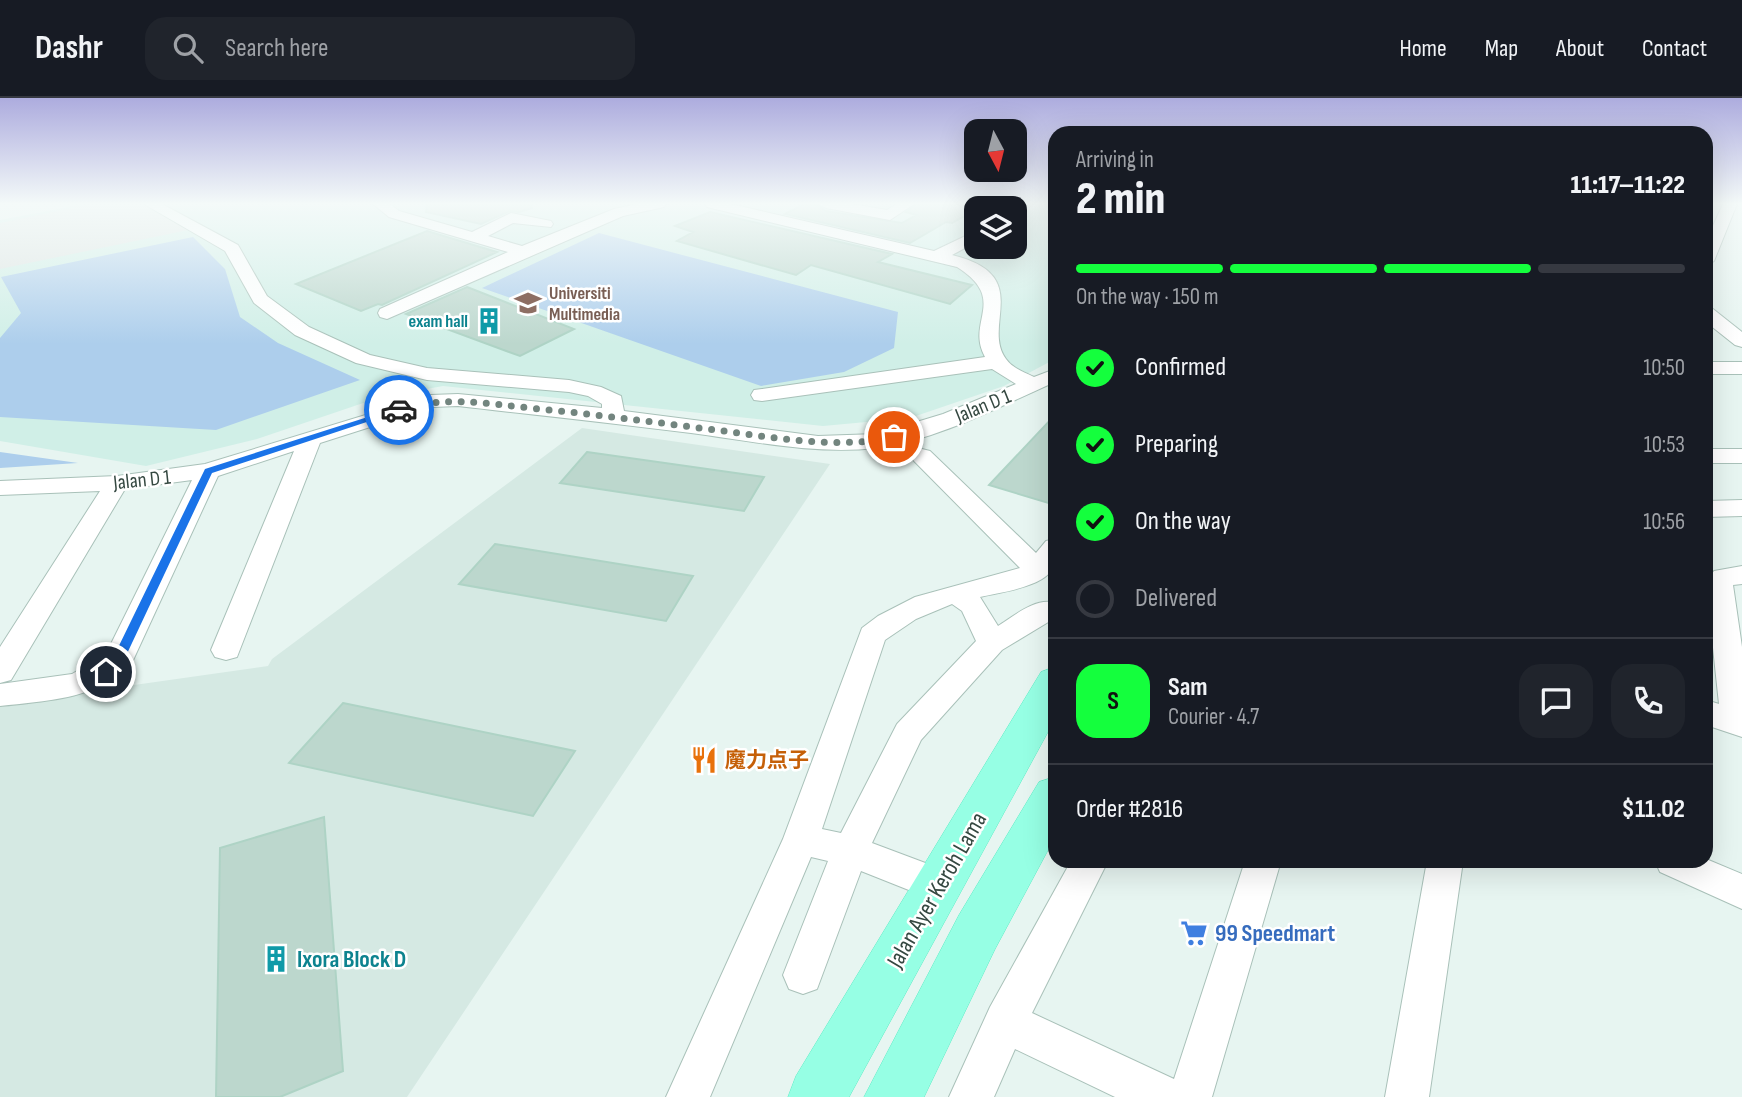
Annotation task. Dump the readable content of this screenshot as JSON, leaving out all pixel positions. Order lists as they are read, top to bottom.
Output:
{
  "streets": {
    "main road": ["Jalan Ayer Keroh Lama"],
    "street": ["Jalan D 1"]
  },
  "places": {
    "school or university": ["Universiti Multimedia"],
    "building": ["exam hall", "Ixora Block D"],
    "restaurant": ["魔力点子"],
    "supermarket": ["99 Speedmart"]
  },
  "north": "bottom",
  "page": {
    "header": "Dashr",
    "search": "Search here",
    "nav": [
      "Home",
      "Map",
      "About",
      "Contact"
    ],
    "heading": ["2 min", "Arriving in", "11:17–11:22"],
    "panel": [
      "Sam",
      "Courier · 4.7",
      "Order #2816",
      "$11.02"
    ],
    "bar": "On the way · 150 m",
    "list": [
      ["Confirmed", "10:50"],
      ["Preparing", "10:53"],
      ["On the way", "10:56"],
      "Delivered"
    ],
    "round": "S"
  }
}
